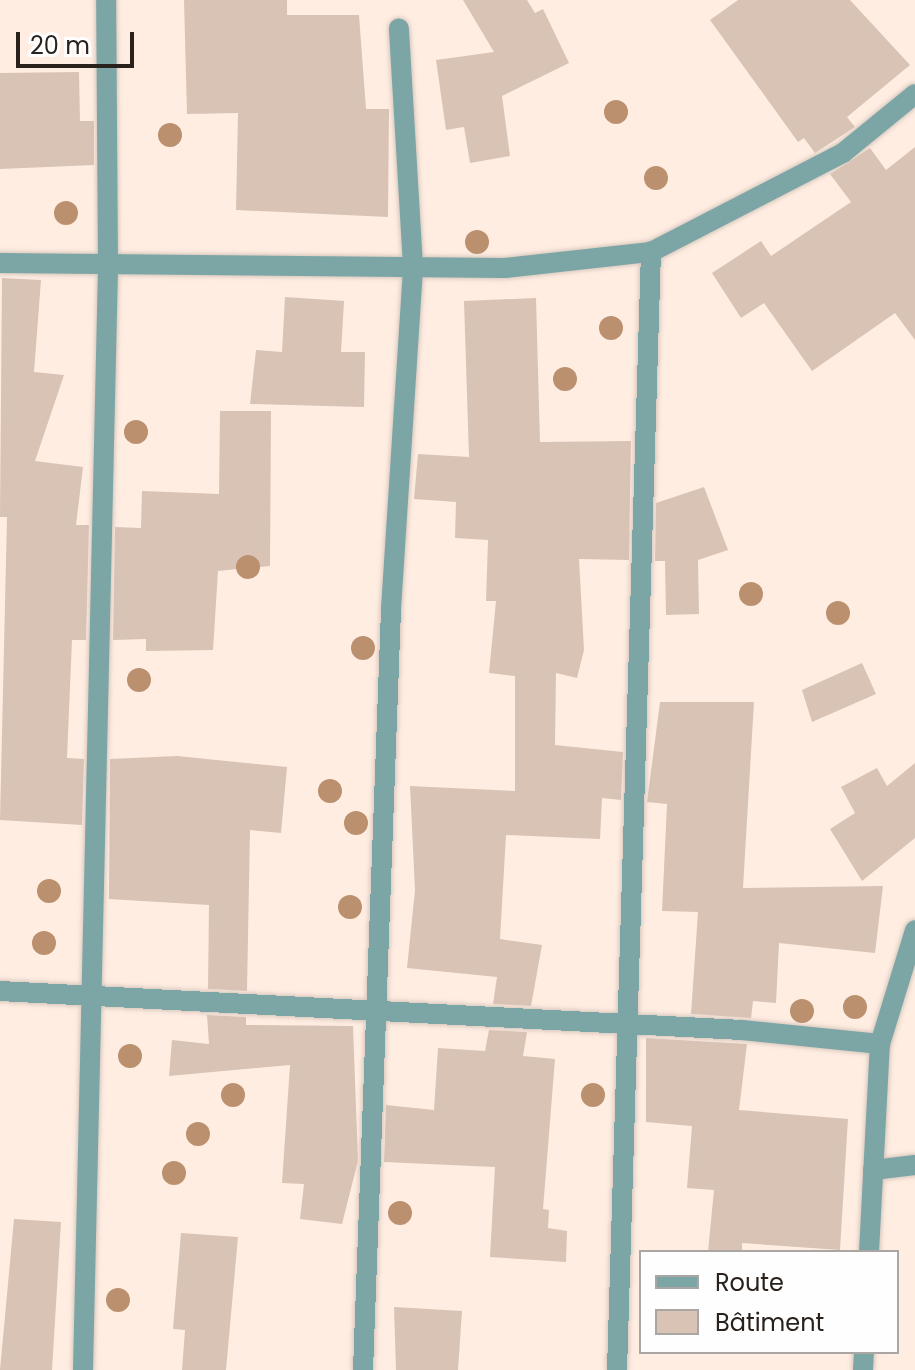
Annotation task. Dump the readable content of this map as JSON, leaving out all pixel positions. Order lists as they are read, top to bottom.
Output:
{
  "legend": ["Route", "Bâtiment"],
  "scale_bar": "20 m"
}
